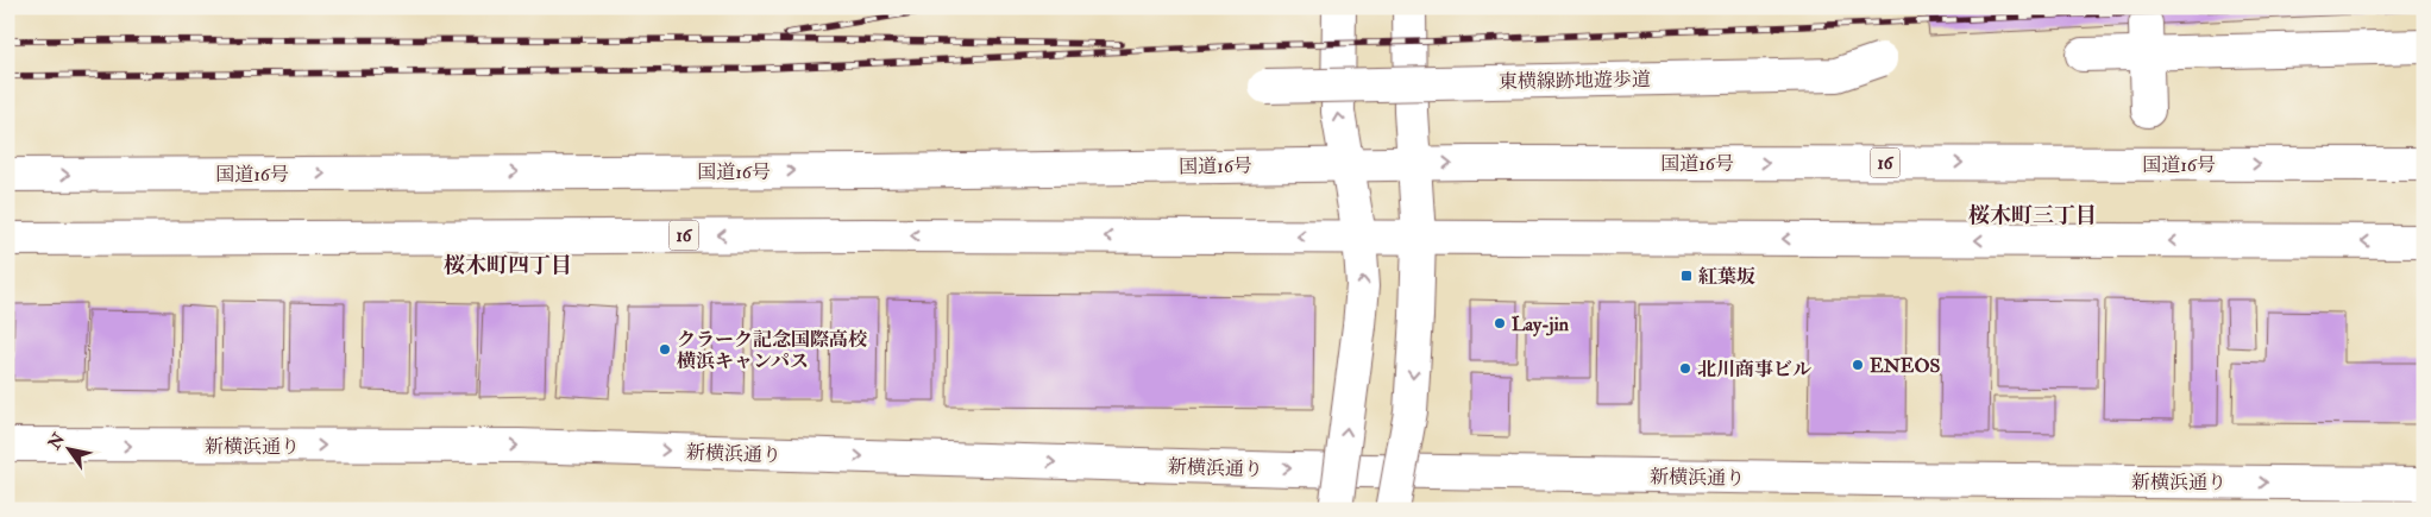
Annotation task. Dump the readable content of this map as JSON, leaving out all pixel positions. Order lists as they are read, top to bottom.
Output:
{
  "streets": {
    "main road": [
      "東横線跡地遊歩道",
      "国道16号",
      "16",
      "新横浜通り"
    ]
  },
  "districts": ["桜木町三丁目", "桜木町四丁目"],
  "places": {
    "transit": ["紅葉坂"],
    "other": [
      "Lay-jin",
      "クラーク記念国際高校 横浜キャンパス",
      "ENEOS",
      "北川商事ビル"
    ]
  },
  "north": "top left"
}
